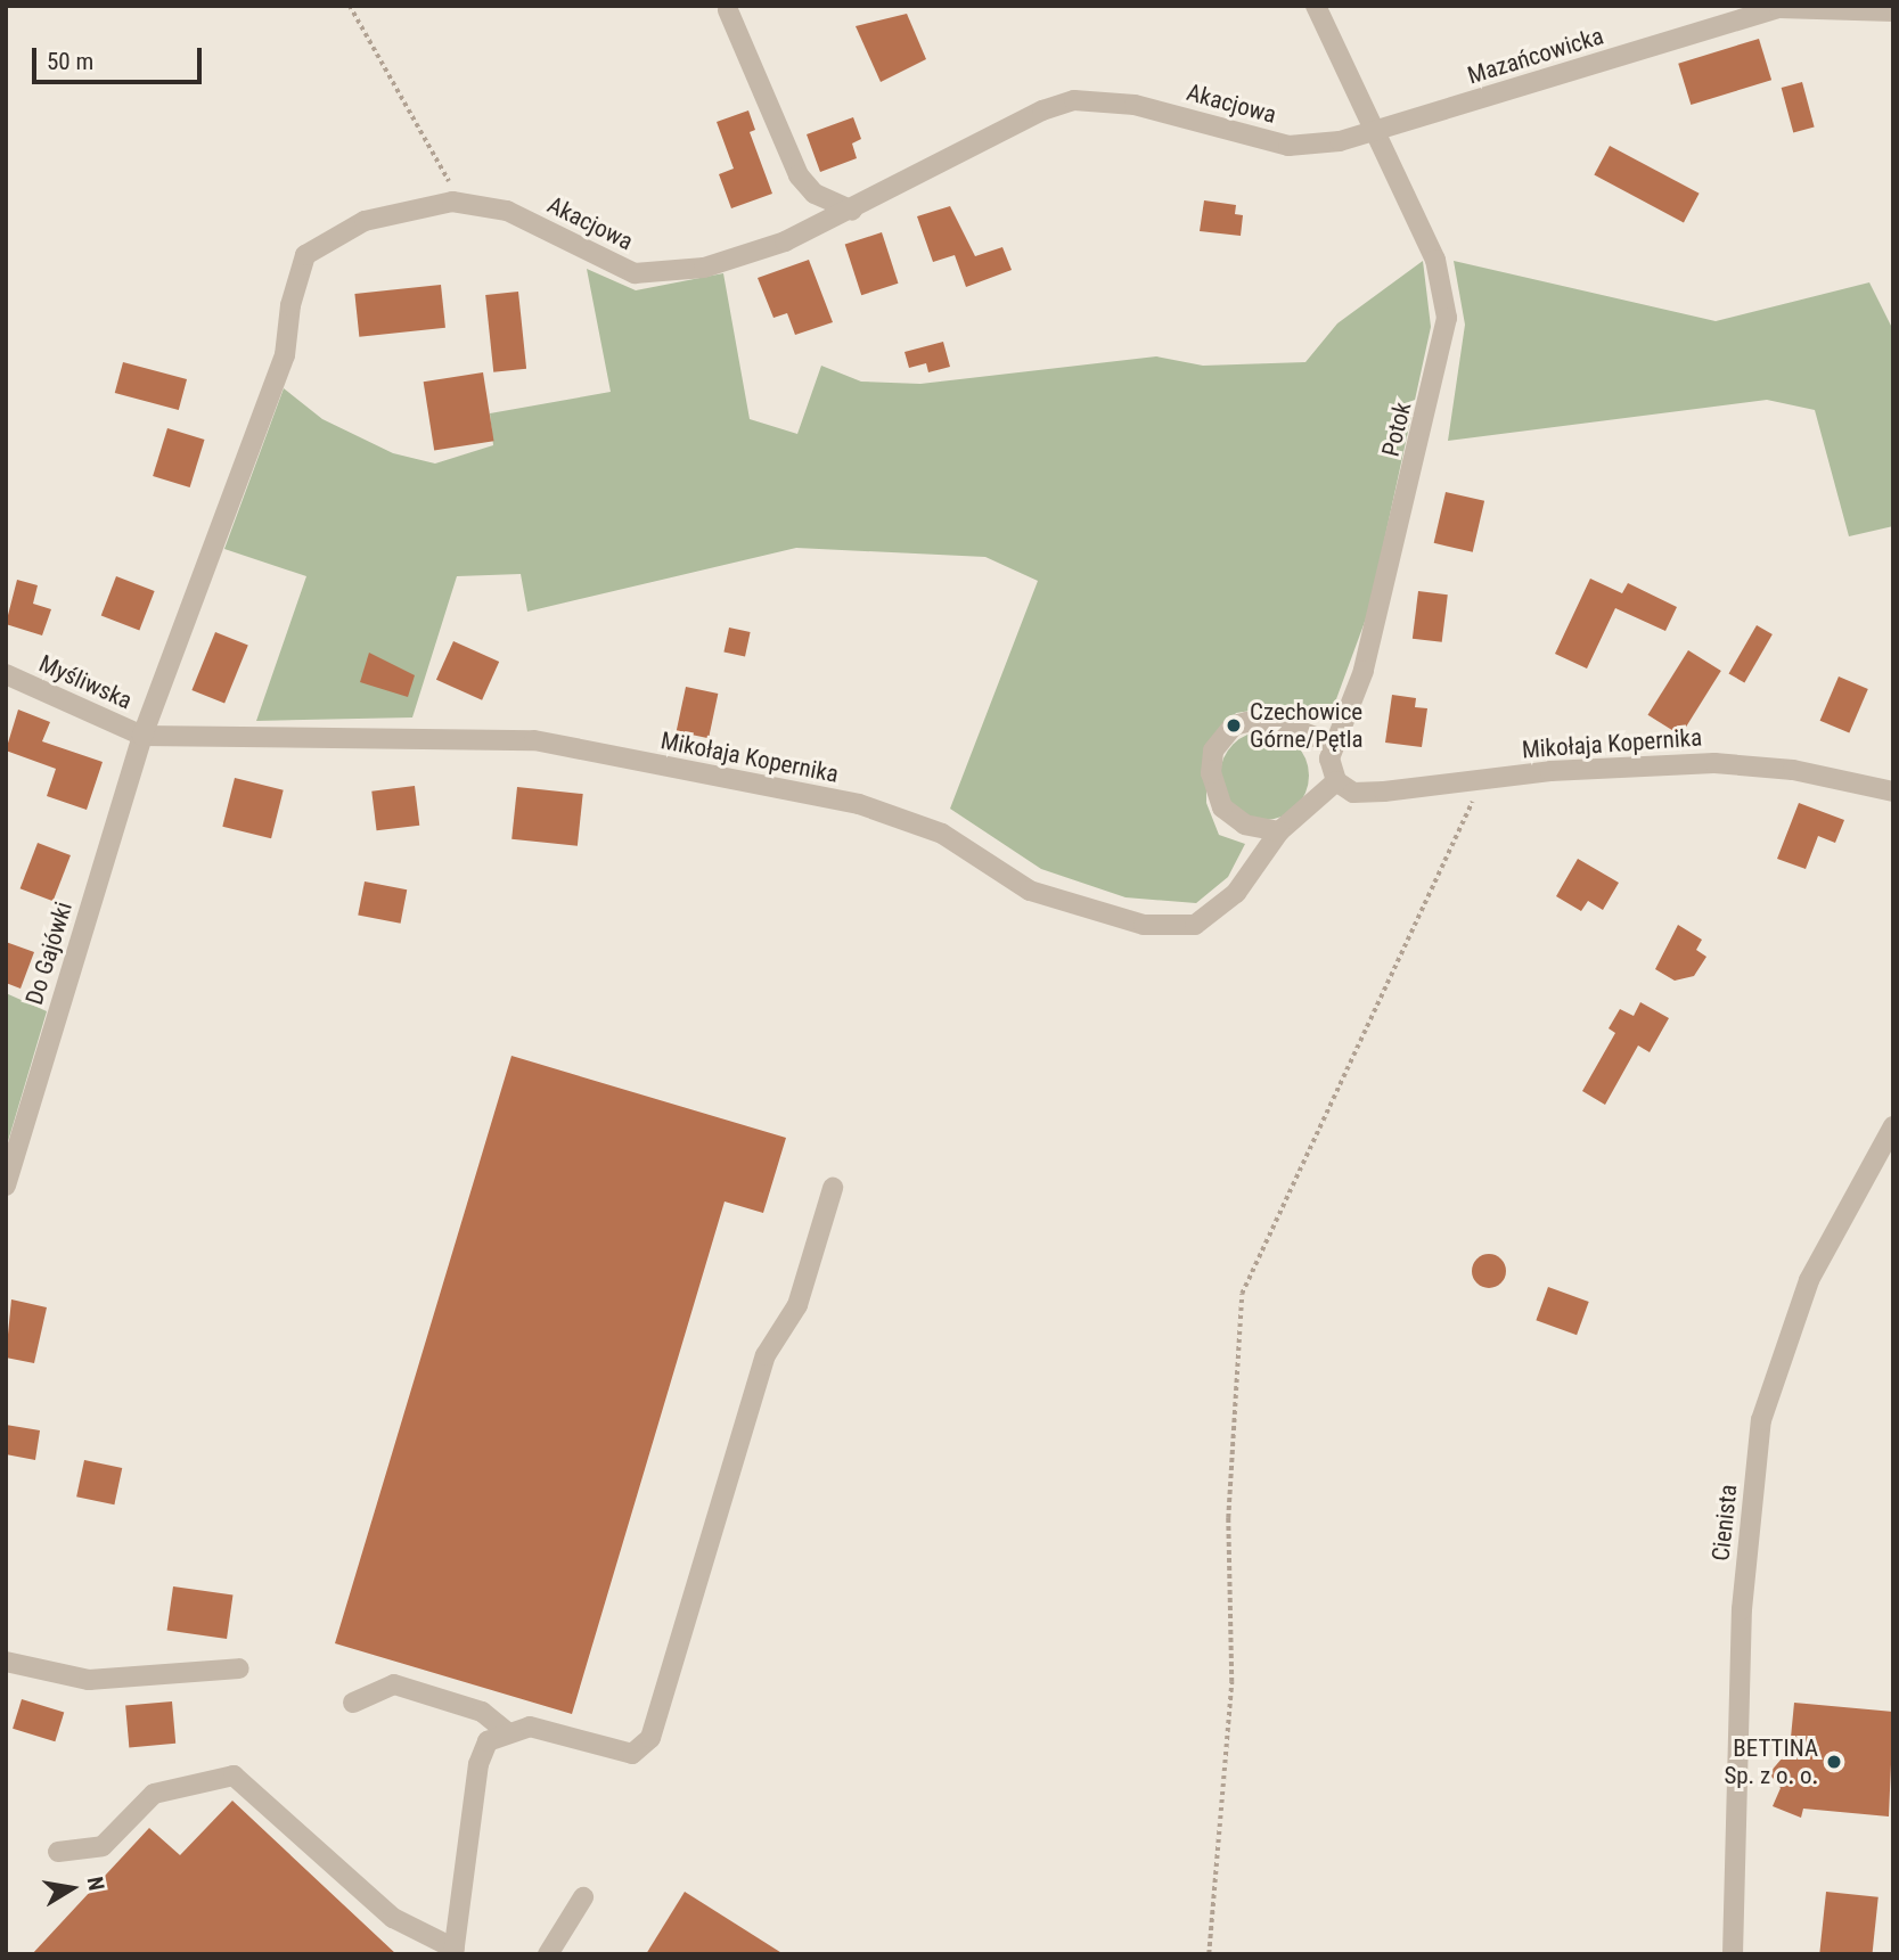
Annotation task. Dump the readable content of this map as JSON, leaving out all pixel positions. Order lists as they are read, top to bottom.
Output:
{
  "streets": {
    "street": [
      "Mazańcowicka",
      "Akacjowa",
      "Potok",
      "Myśliwska",
      "Mikołaja Kopernika",
      "Do Gajówki",
      "Cienista"
    ]
  },
  "crossings": [
    ["Mazańcowicka", "Akacjowa"],
    ["Mazańcowicka", "Potok"],
    ["Akacjowa", "Potok"],
    ["Akacjowa", "Myśliwska"],
    ["Akacjowa", "Mikołaja Kopernika"],
    ["Akacjowa", "Do Gajówki"],
    ["Potok", "Mikołaja Kopernika"],
    ["Myśliwska", "Mikołaja Kopernika"],
    ["Myśliwska", "Do Gajówki"],
    ["Mikołaja Kopernika", "Do Gajówki"]
  ],
  "places": ["Czechowice Górne/Pętla", "BETTINA Sp. z o. o."],
  "scale_bar": "50 m",
  "north": "right"
}
